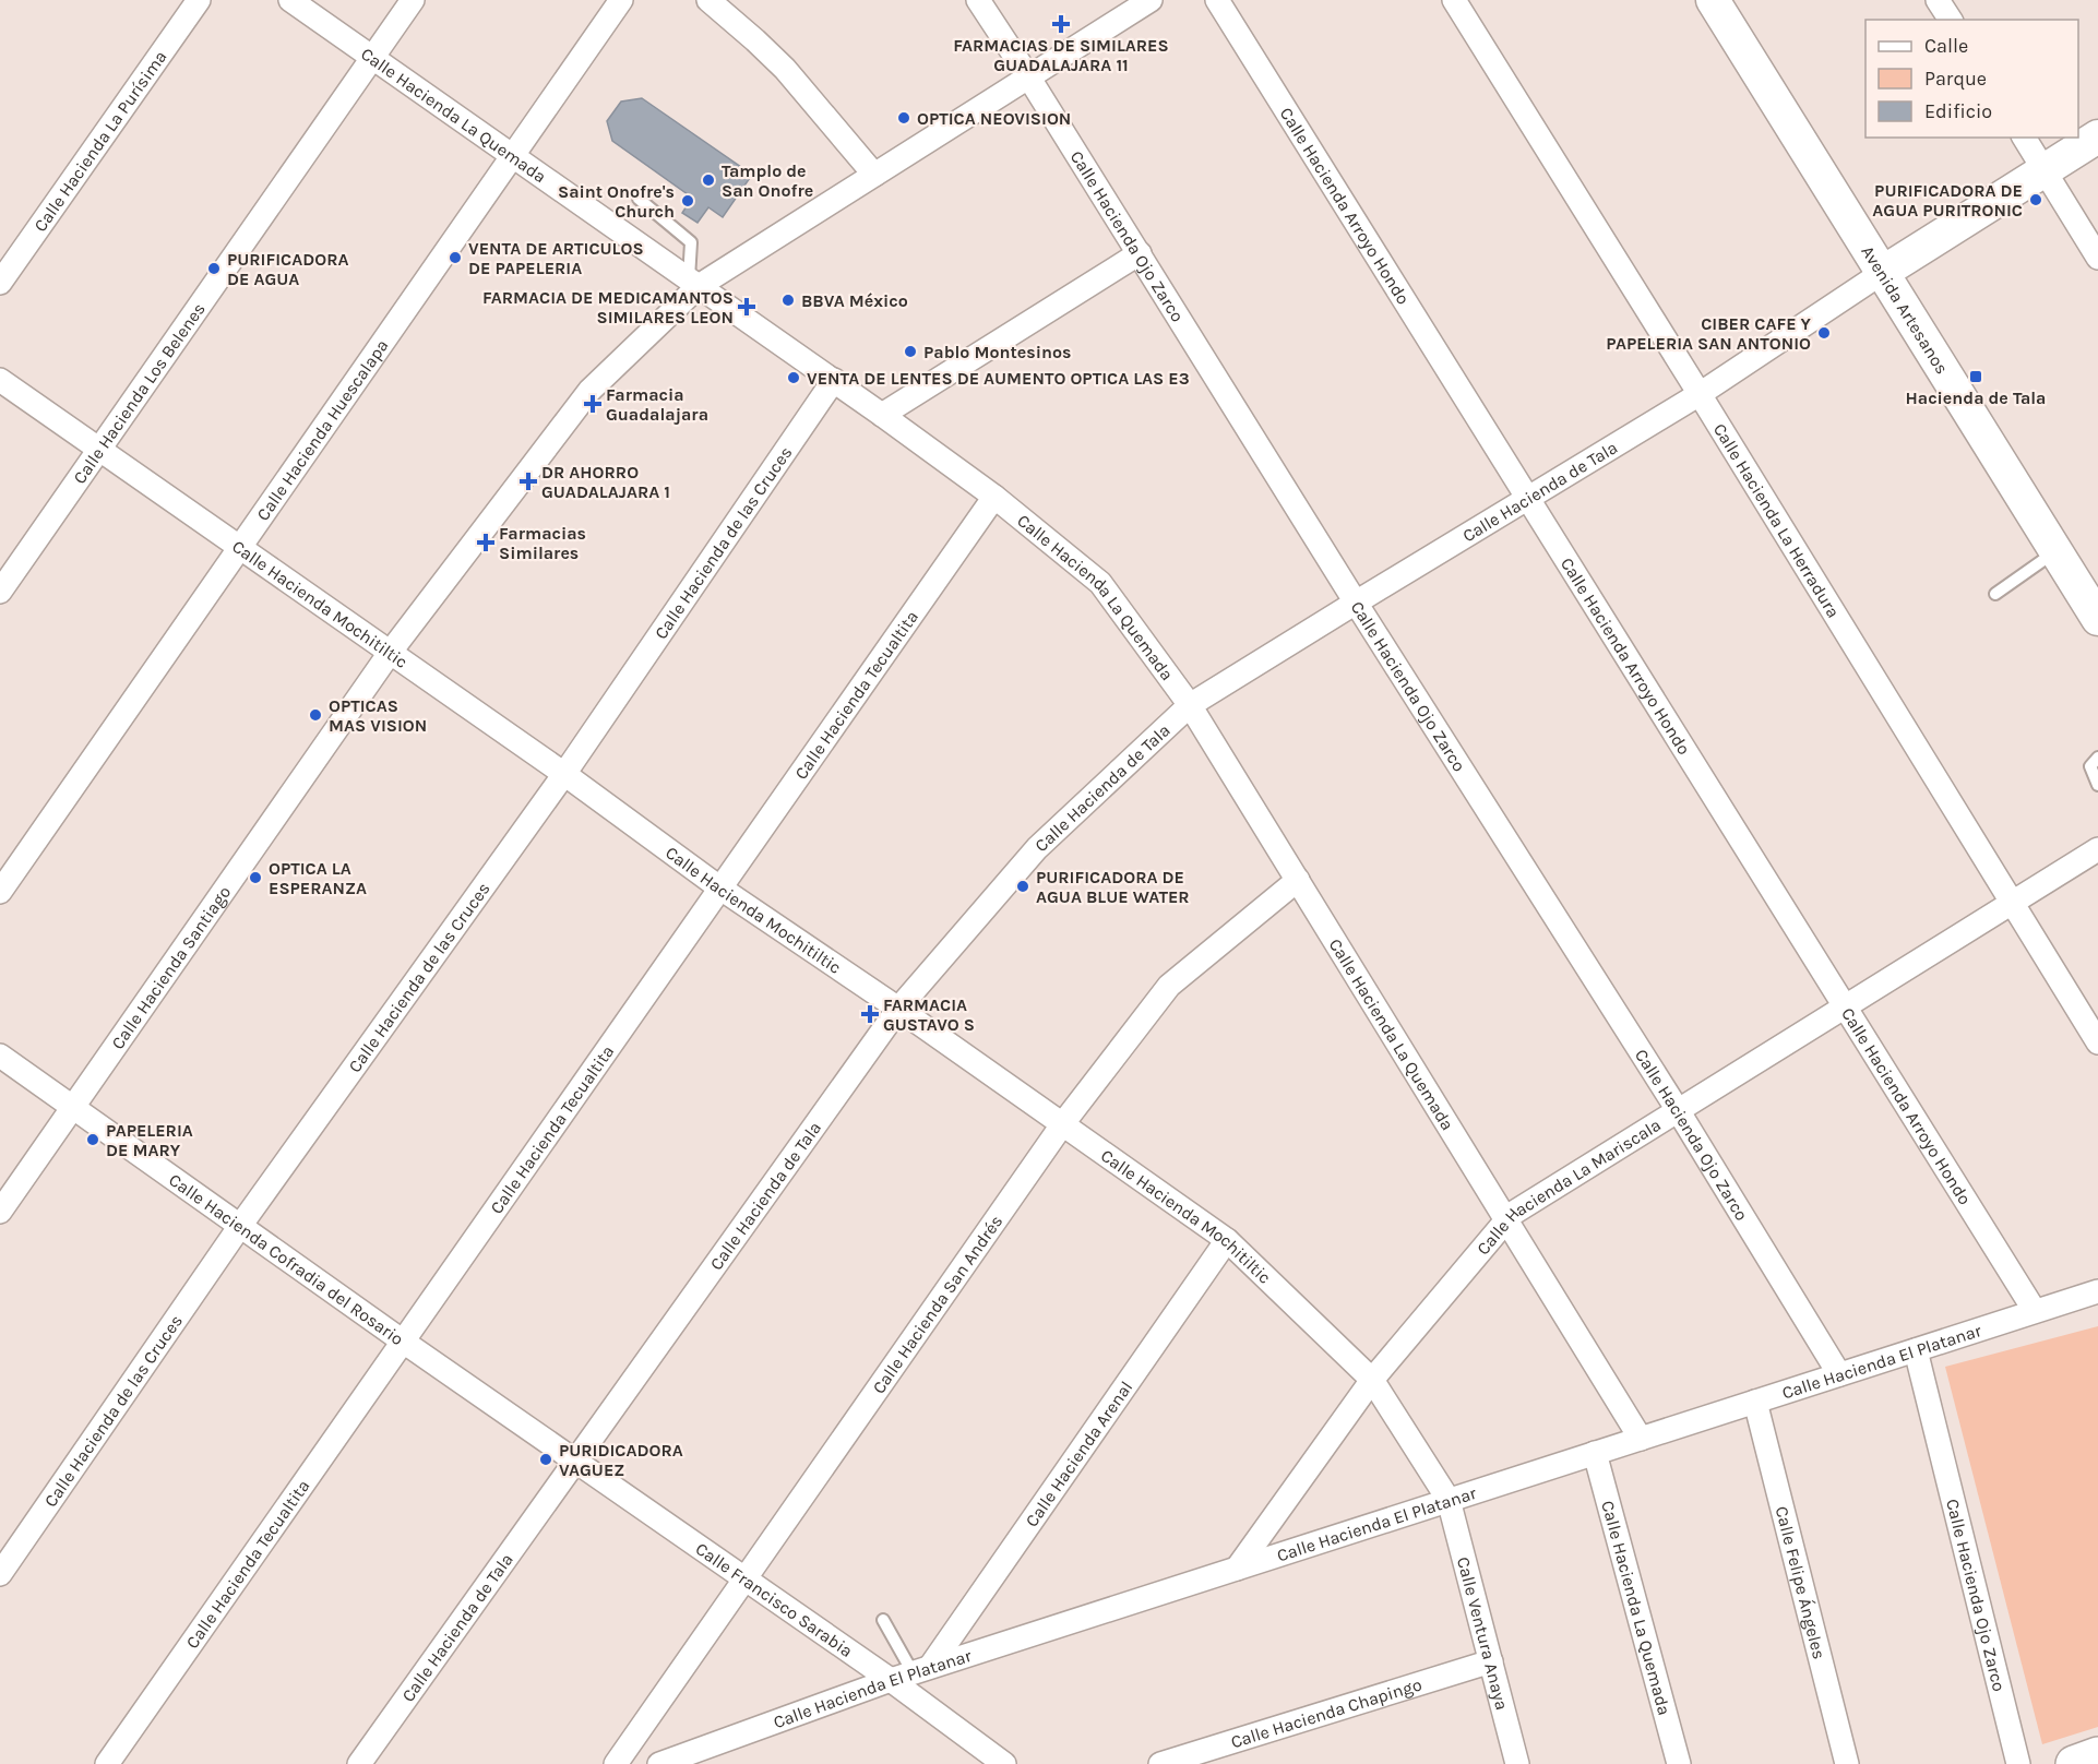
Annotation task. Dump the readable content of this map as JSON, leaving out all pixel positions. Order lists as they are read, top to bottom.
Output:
{
  "streets": {
    "main road": ["Avenida Artesanos", "Calle Hacienda de Tala"],
    "street": [
      "Calle Hacienda La Quemada",
      "Calle Hacienda La Purísima",
      "Calle Hacienda Arroyo Hondo",
      "Calle Hacienda Ojo Zarco",
      "Calle Hacienda Los Belenes",
      "Calle Hacienda Huescalapa",
      "Calle Hacienda La Herradura",
      "Calle Hacienda de las Cruces",
      "Calle Hacienda Mochitiltic",
      "Calle Hacienda Tecualtita",
      "Calle Hacienda Santiago",
      "Calle Hacienda La Mariscala",
      "Calle Hacienda Cofradia del Rosario",
      "Calle Hacienda San Andrés",
      "Calle Hacienda El Platanar",
      "Calle Hacienda Arenal",
      "Calle Felipe Ángeles",
      "Calle Francisco Sarabia",
      "Calle Ventura Anaya",
      "Calle Hacienda Chapingo"
    ]
  },
  "crossings": [
    ["Calle Hacienda La Quemada", "Calle Hacienda Los Belenes"],
    ["Calle Hacienda La Quemada", "Calle Hacienda Huescalapa"],
    ["Calle Hacienda La Quemada", "Calle Hacienda de Tala"],
    ["Calle Hacienda La Quemada", "Calle Hacienda de las Cruces"],
    ["Calle Hacienda La Quemada", "Calle Hacienda Tecualtita"],
    ["Calle Hacienda La Quemada", "Calle Hacienda Santiago"],
    ["Calle Hacienda La Quemada", "Calle Hacienda La Mariscala"],
    ["Calle Hacienda La Quemada", "Calle Hacienda San Andrés"],
    ["Calle Hacienda La Quemada", "Calle Hacienda El Platanar"],
    ["Calle Hacienda Arroyo Hondo", "Calle Hacienda de Tala"],
    ["Calle Hacienda Arroyo Hondo", "Calle Hacienda La Mariscala"],
    ["Calle Hacienda Arroyo Hondo", "Calle Hacienda El Platanar"],
    ["Calle Hacienda Ojo Zarco", "Calle Hacienda de Tala"],
    ["Calle Hacienda Ojo Zarco", "Calle Hacienda Santiago"],
    ["Calle Hacienda Ojo Zarco", "Calle Hacienda La Mariscala"],
    ["Calle Hacienda Ojo Zarco", "Calle Hacienda El Platanar"],
    ["Avenida Artesanos", "Calle Hacienda de Tala"],
    ["Calle Hacienda Los Belenes", "Calle Hacienda Mochitiltic"],
    ["Calle Hacienda Huescalapa", "Calle Hacienda Mochitiltic"],
    ["Calle Hacienda de Tala", "Calle Hacienda La Herradura"],
    ["Calle Hacienda de Tala", "Calle Hacienda Mochitiltic"],
    ["Calle Hacienda de Tala", "Calle Hacienda Cofradia del Rosario"],
    ["Calle Hacienda de Tala", "Calle Francisco Sarabia"],
    ["Calle Hacienda La Herradura", "Calle Hacienda La Mariscala"],
    ["Calle Hacienda de las Cruces", "Calle Hacienda Mochitiltic"],
    ["Calle Hacienda de las Cruces", "Calle Hacienda Cofradia del Rosario"],
    ["Calle Hacienda Mochitiltic", "Calle Hacienda Tecualtita"],
    ["Calle Hacienda Mochitiltic", "Calle Hacienda Santiago"],
    ["Calle Hacienda Mochitiltic", "Calle Hacienda La Mariscala"],
    ["Calle Hacienda Mochitiltic", "Calle Hacienda San Andrés"],
    ["Calle Hacienda Mochitiltic", "Calle Hacienda El Platanar"],
    ["Calle Hacienda Mochitiltic", "Calle Hacienda Arenal"],
    ["Calle Hacienda Mochitiltic", "Calle Ventura Anaya"],
    ["Calle Hacienda Tecualtita", "Calle Hacienda Cofradia del Rosario"],
    ["Calle Hacienda Santiago", "Calle Hacienda Cofradia del Rosario"],
    ["Calle Hacienda La Mariscala", "Calle Hacienda El Platanar"],
    ["Calle Hacienda Cofradia del Rosario", "Calle Francisco Sarabia"],
    ["Calle Hacienda San Andrés", "Calle Francisco Sarabia"],
    ["Calle Hacienda El Platanar", "Calle Hacienda Arenal"],
    ["Calle Hacienda El Platanar", "Calle Felipe Ángeles"],
    ["Calle Hacienda El Platanar", "Calle Francisco Sarabia"],
    ["Calle Hacienda El Platanar", "Calle Ventura Anaya"],
    ["Calle Hacienda Arenal", "Calle Francisco Sarabia"],
    ["Calle Ventura Anaya", "Calle Hacienda Chapingo"]
  ],
  "places": {
    "health": [
      "FARMACIAS DE SIMILARES GUADALAJARA 11",
      "FARMACIA DE MEDICAMANTOS SIMILARES LEON",
      "Farmacia Guadalajara",
      "DR AHORRO GUADALAJARA 1",
      "Farmacias Similares",
      "FARMACIA GUSTAVO S"
    ],
    "other": [
      "OPTICA NEOVISION",
      "Tamplo de San Onofre",
      "PURIFICADORA DE AGUA PURITRONIC",
      "Saint Onofre's Church",
      "VENTA DE ARTICULOS DE PAPELERIA",
      "PURIFICADORA DE AGUA",
      "BBVA México",
      "CIBER CAFE Y PAPELERIA SAN ANTONIO",
      "Pablo Montesinos",
      "VENTA DE LENTES DE AUMENTO OPTICA LAS E3",
      "OPTICAS MAS VISION",
      "OPTICA LA ESPERANZA",
      "PURIFICADORA DE AGUA BLUE WATER",
      "PAPELERIA DE MARY",
      "PURIDICADORA VAGUEZ"
    ],
    "transit": ["Hacienda de Tala"]
  },
  "legend": ["Calle", "Parque", "Edificio"]
}
